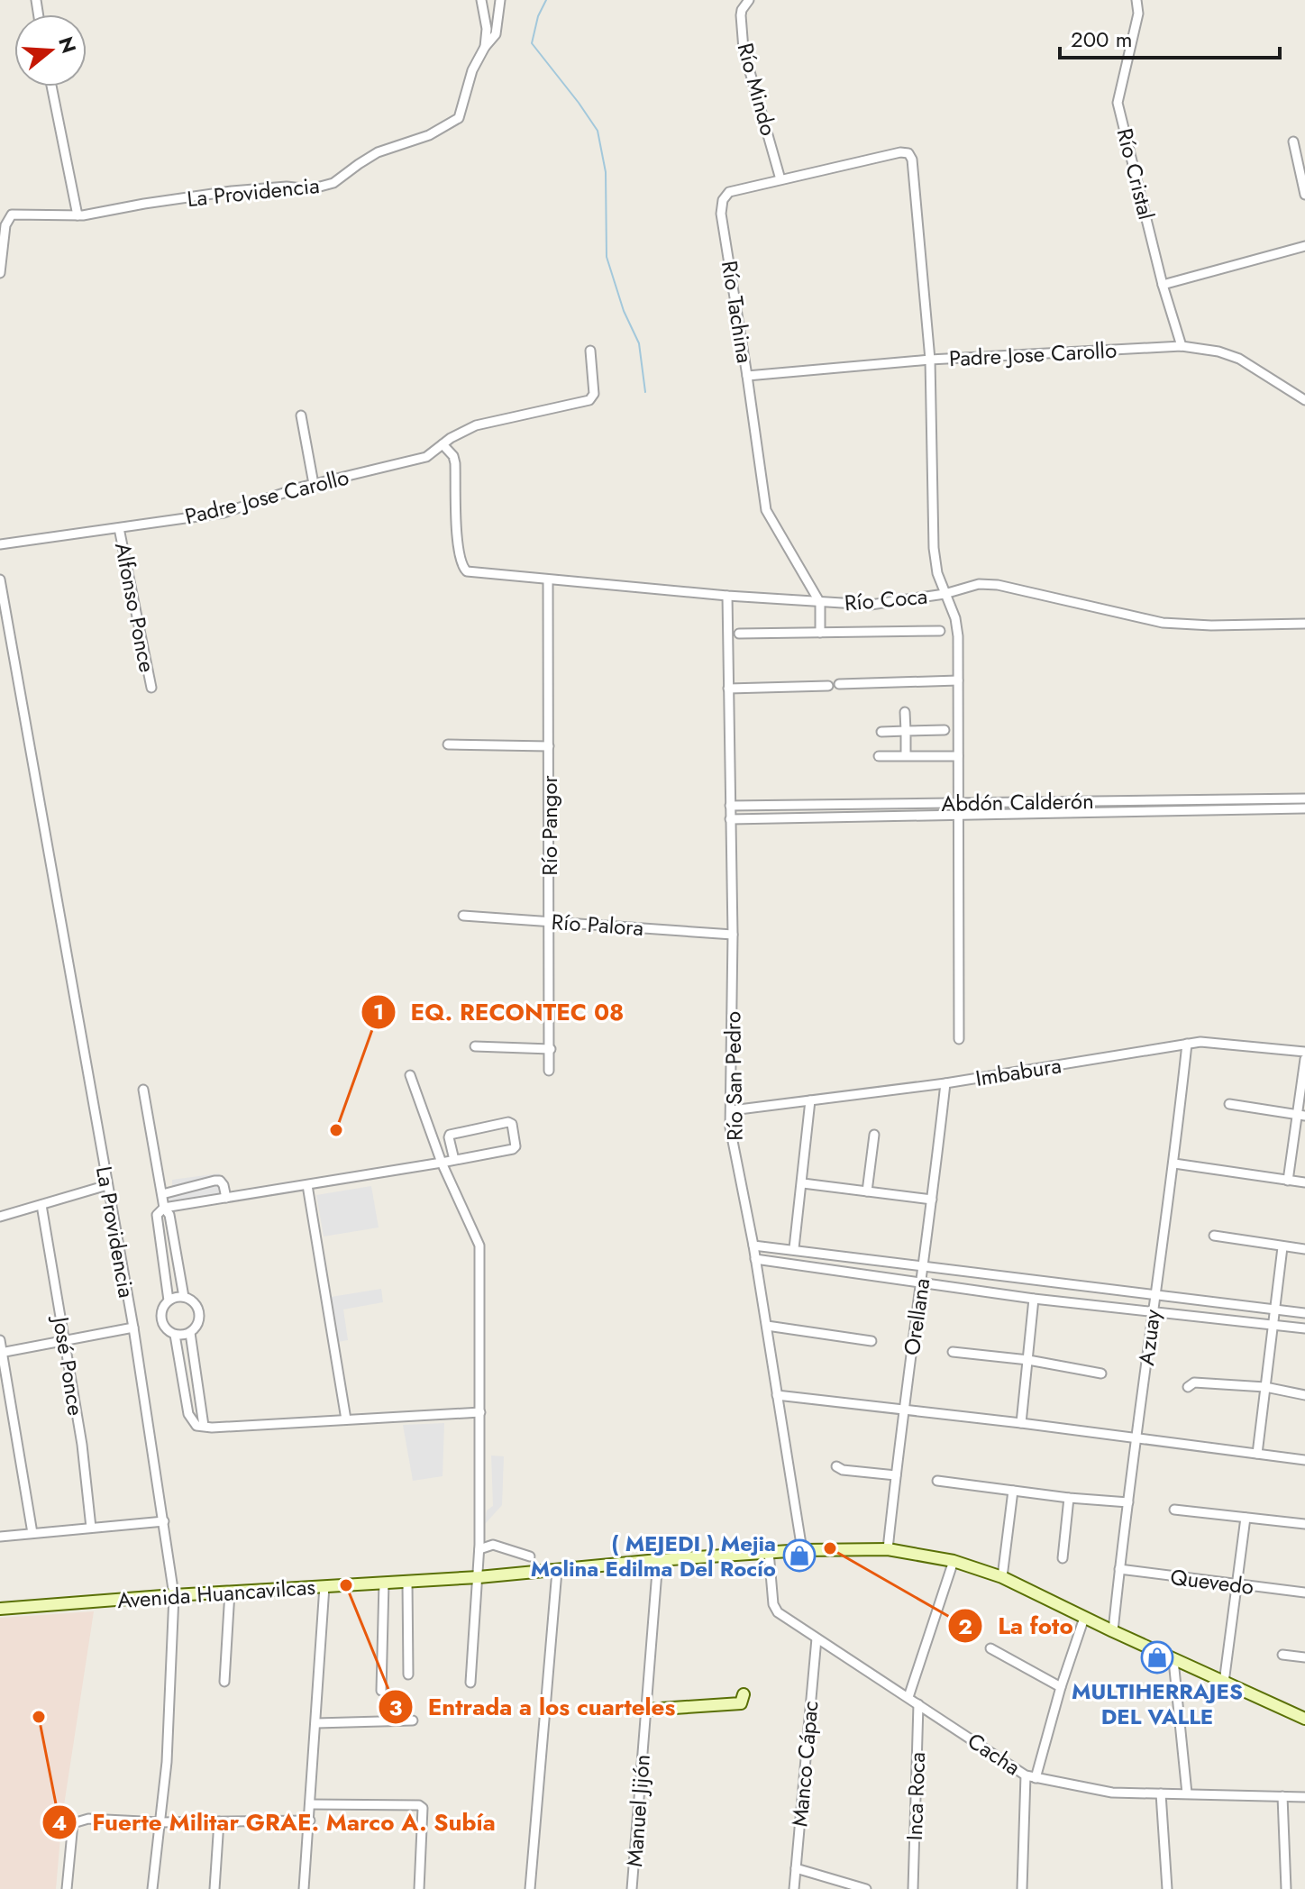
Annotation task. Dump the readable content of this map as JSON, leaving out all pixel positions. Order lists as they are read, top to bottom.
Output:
{
  "streets": {
    "street": [
      "Río Mindo",
      "Río Cristal",
      "La Providencia",
      "Río Tachina",
      "Padre Jose Carollo",
      "Río Coca",
      "Alfonso Ponce",
      "Abdón Calderón",
      "Río Pangor",
      "Río Palora",
      "Imbabura",
      "Río San Pedro",
      "Orellana",
      "Azuay",
      "José Ponce",
      "Quevedo",
      "Avenida Huancavilcas",
      "Cacha",
      "Manco Cápac",
      "Inca Roca",
      "Manuel Jijón"
    ]
  },
  "crossings": [
    ["Río Mindo", "Río Tachina"],
    ["Río Cristal", "Padre Jose Carollo"],
    ["La Providencia", "Avenida Huancavilcas"],
    ["Río Tachina", "Padre Jose Carollo"],
    ["Río Tachina", "Río Coca"],
    ["Padre Jose Carollo", "Río Coca"],
    ["Padre Jose Carollo", "Alfonso Ponce"],
    ["Río Coca", "Río Pangor"],
    ["Río Coca", "Río San Pedro"],
    ["Abdón Calderón", "Río San Pedro"],
    ["Río Pangor", "Río Palora"],
    ["Río Palora", "Río San Pedro"],
    ["Imbabura", "Río San Pedro"],
    ["Imbabura", "Orellana"],
    ["Imbabura", "Azuay"],
    ["Río San Pedro", "Avenida Huancavilcas"],
    ["Orellana", "Avenida Huancavilcas"],
    ["Azuay", "Quevedo"],
    ["Azuay", "Avenida Huancavilcas"],
    ["Avenida Huancavilcas", "Cacha"],
    ["Avenida Huancavilcas", "Manuel Jijón"],
    ["Cacha", "Manco Cápac"],
    ["Cacha", "Inca Roca"]
  ],
  "places": {
    "other": [
      "EQ. RECONTEC 08",
      "La foto",
      "Entrada a los cuarteles",
      "Fuerte Militar GRAE. Marco A. Subía"
    ],
    "shop": ["( MEJEDI ) Mejia Molina Edilma Del Rocío", "MULTIHERRAJES DEL VALLE"]
  },
  "scale_bar": "200 m",
  "north": "right"
}
